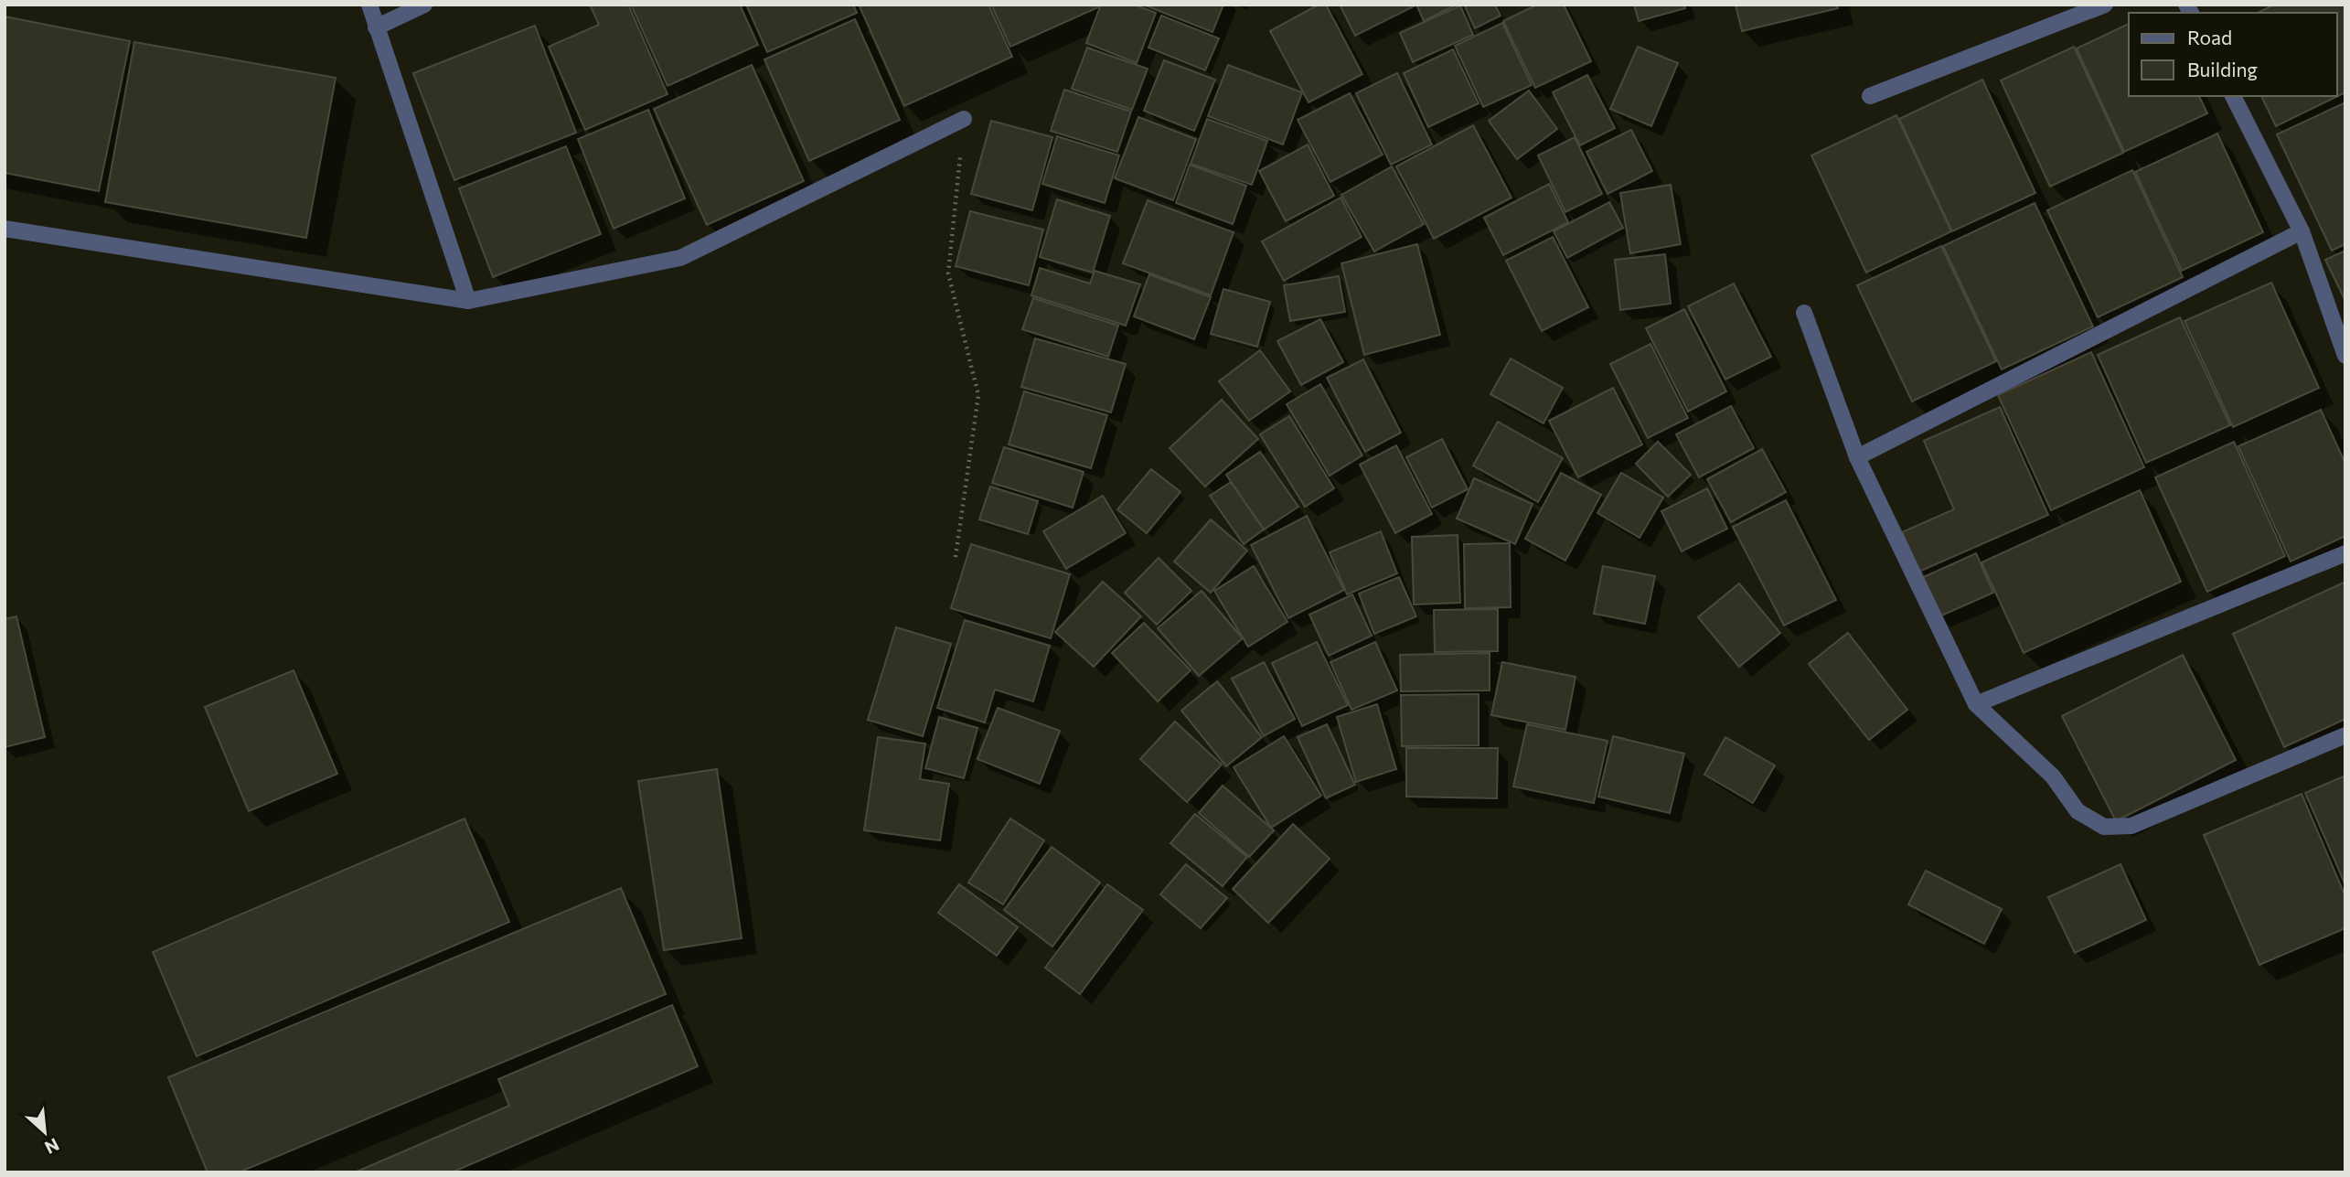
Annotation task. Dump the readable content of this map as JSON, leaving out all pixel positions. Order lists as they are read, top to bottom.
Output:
{
  "legend": ["Road", "Building"],
  "north": "bottom right"
}
